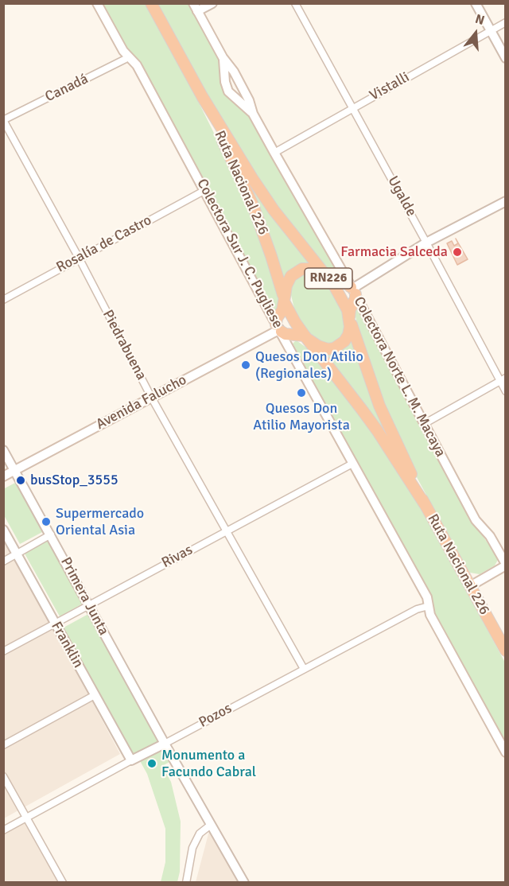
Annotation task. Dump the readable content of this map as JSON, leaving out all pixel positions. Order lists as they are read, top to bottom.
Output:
{
  "streets": {
    "highway": ["Ruta Nacional 226", "RN226"],
    "main road": [
      "Colectora Sur J. C. Pugliese",
      "Colectora Norte L. M. Macaya",
      "Avenida Falucho",
      "Primera Junta",
      "Franklin",
      "Pozos"
    ],
    "street": [
      "Vistalli",
      "Canadá",
      "Ugalde",
      "Rosalía de Castro",
      "Piedrabuena",
      "Rivas"
    ]
  },
  "crossings": [
    ["Vistalli", "Ugalde"],
    ["Vistalli", "Colectora Norte L. M. Macaya"],
    ["Canadá", "Colectora Sur J. C. Pugliese"],
    ["Canadá", "Piedrabuena"],
    ["Ruta Nacional 226", "RN226"],
    ["Rosalía de Castro", "Colectora Sur J. C. Pugliese"],
    ["Rosalía de Castro", "Piedrabuena"],
    ["Colectora Sur J. C. Pugliese", "Avenida Falucho"],
    ["Colectora Sur J. C. Pugliese", "Rivas"],
    ["Colectora Sur J. C. Pugliese", "Pozos"],
    ["Piedrabuena", "Avenida Falucho"],
    ["Piedrabuena", "Rivas"],
    ["Piedrabuena", "Pozos"],
    ["Avenida Falucho", "Primera Junta"],
    ["Rivas", "Primera Junta"],
    ["Rivas", "Franklin"],
    ["Primera Junta", "Pozos"],
    ["Franklin", "Pozos"]
  ],
  "places": [
    "Farmacia Salceda",
    "Quesos Don Atilio (Regionales)",
    "Quesos Don Atilio Mayorista",
    "busStop_3555",
    "Supermercado Oriental Asia",
    "Monumento a Facundo Cabral"
  ],
  "north": "top"
}
